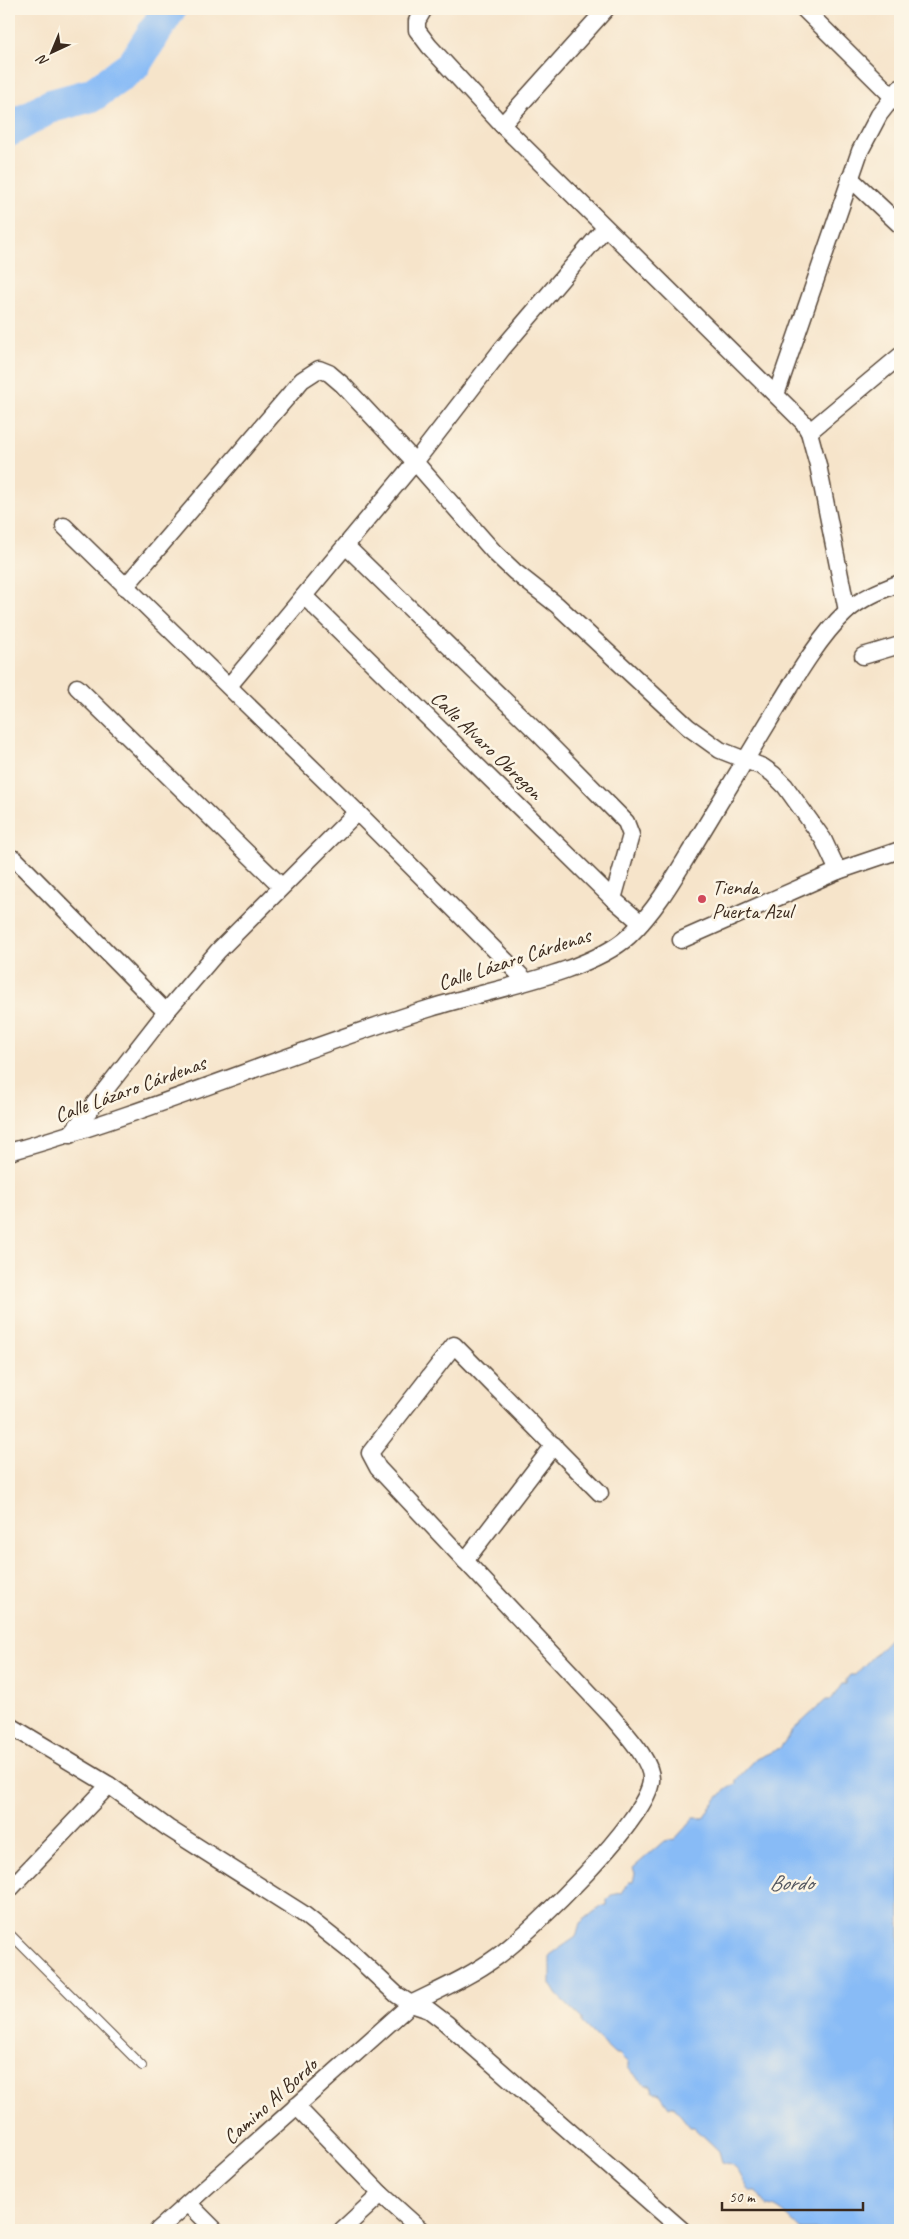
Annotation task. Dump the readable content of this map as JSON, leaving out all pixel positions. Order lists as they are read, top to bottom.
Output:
{
  "streets": {
    "street": ["Calle Alvaro Obregon", "Calle Lázaro Cárdenas", "Camino Al Bordo"]
  },
  "crossings": [
    ["Calle Alvaro Obregon", "Calle Lázaro Cárdenas"]
  ],
  "water": ["Bordo"],
  "places": ["Tienda Puerta Azul"],
  "scale_bar": "50 m",
  "north": "bottom left"
}
